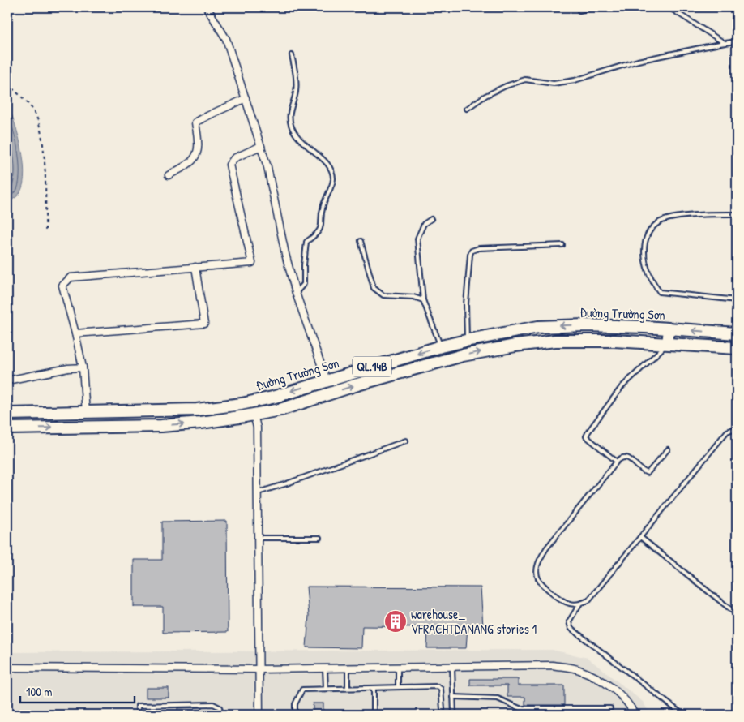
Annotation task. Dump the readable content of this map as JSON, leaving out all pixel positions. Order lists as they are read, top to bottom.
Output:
{
  "streets": {
    "highway": ["Đường Trường Sơn", "QL.14B"]
  },
  "places": {
    "building": ["warehouse_ VFRACHTDANANG stories 1"]
  },
  "scale_bar": "100 m"
}
